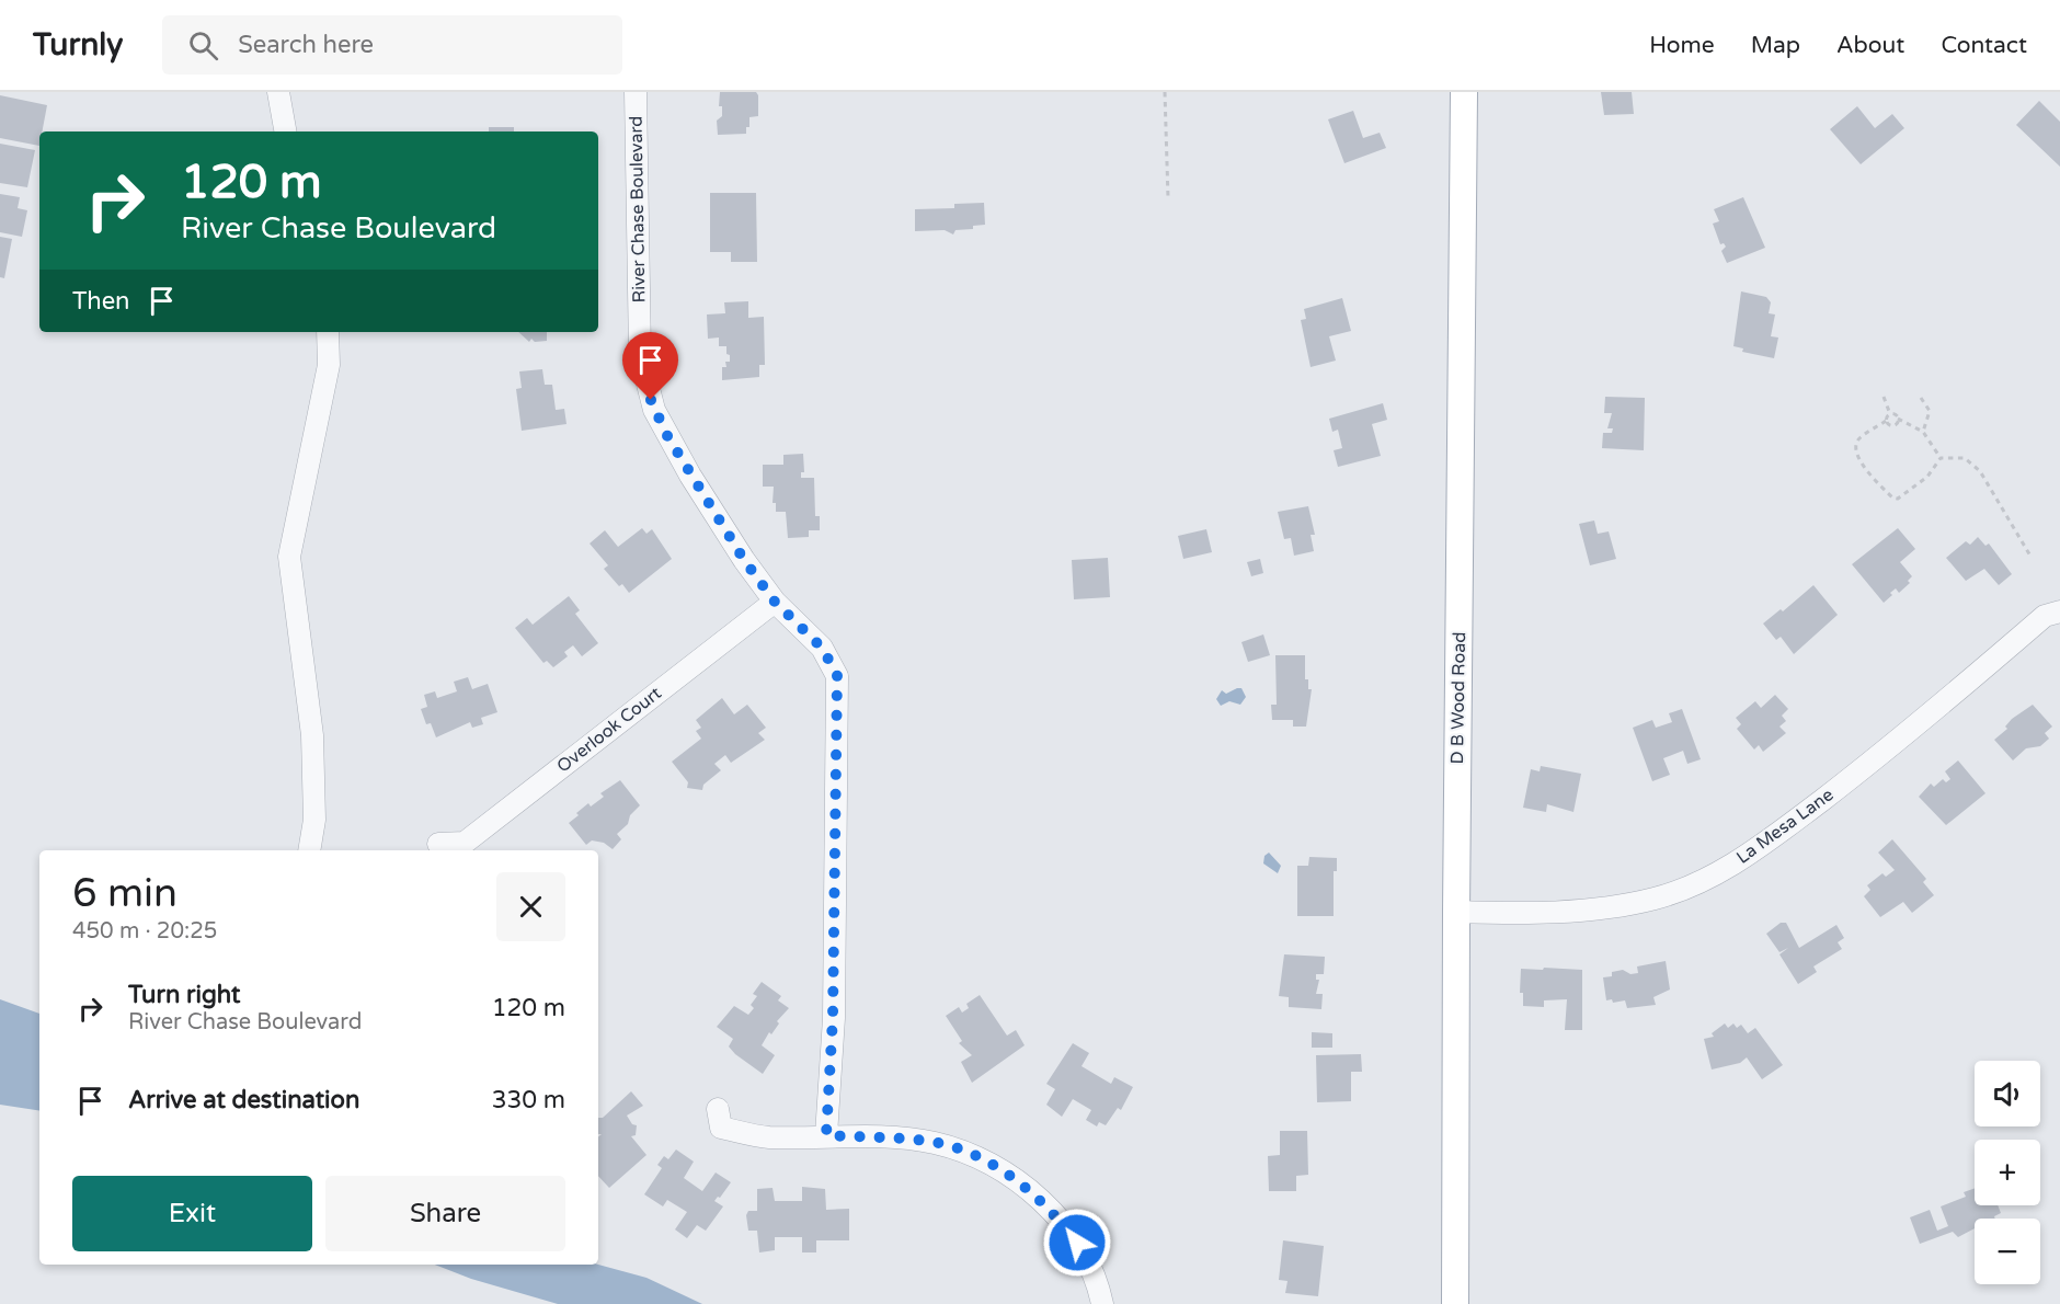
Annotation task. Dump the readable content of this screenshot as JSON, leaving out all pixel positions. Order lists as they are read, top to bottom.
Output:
{
  "streets": {
    "main road": ["D B Wood Road"],
    "street": ["River Chase Boulevard", "Overlook Court", "La Mesa Lane"]
  },
  "crossings": [
    ["River Chase Boulevard", "Overlook Court"],
    ["D B Wood Road", "La Mesa Lane"]
  ],
  "page": {
    "header": "Turnly",
    "search": "Search here",
    "nav": [
      "Home",
      "Map",
      "About",
      "Contact"
    ],
    "turn": ["120 m", "River Chase Boulevard"],
    "then": "Then",
    "heading": ["6 min", "450 m · 20:25"],
    "list": [
      {
        "name": "Turn right",
        "note": "River Chase Boulevard",
        "value": "120 m"
      },
      {
        "name": "Arrive at destination",
        "value": "330 m"
      }
    ],
    "map_buttons": ["+", "−"],
    "buttons": ["Exit", "Share"]
  }
}
